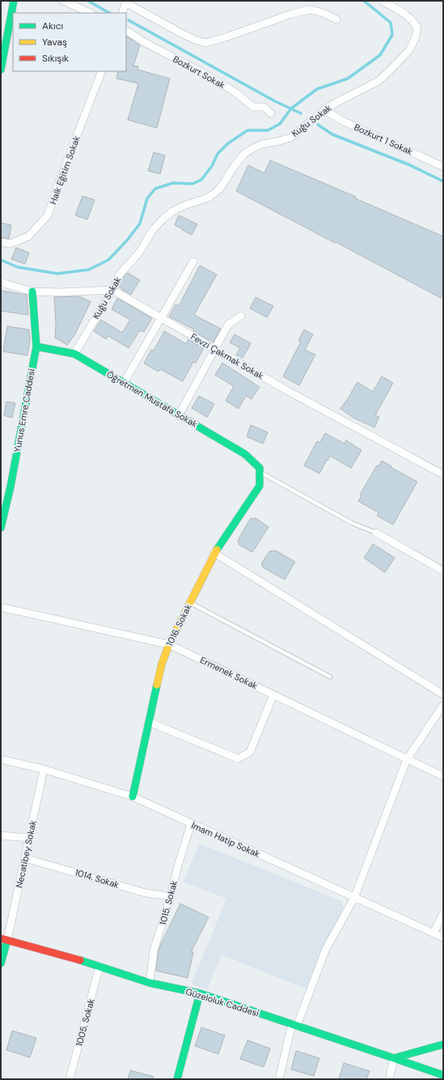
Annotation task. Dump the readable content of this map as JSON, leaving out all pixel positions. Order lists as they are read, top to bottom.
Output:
{
  "streets": {
    "main road": [
      "Öğretmen Mustafa Sokak",
      "Yunus Emre Caddesi",
      "1016. Sokak",
      "Güzeloluk Caddesi"
    ],
    "street": [
      "Bozkurt Sokak",
      "Kuğu Sokak",
      "Bozkurt 1 Sokak",
      "Halk Eğitim Sokak",
      "Fevzi Çakmak Sokak",
      "Ermenek Sokak",
      "İmam Hatip Sokak",
      "Necatibey Sokak",
      "1014. Sokak",
      "1015. Sokak",
      "1005. Sokak"
    ]
  },
  "crossings": [
    ["Kuğu Sokak", "Bozkurt 1 Sokak"],
    ["Kuğu Sokak", "Fevzi Çakmak Sokak"],
    ["Kuğu Sokak", "Öğretmen Mustafa Sokak"],
    ["Öğretmen Mustafa Sokak", "Yunus Emre Caddesi"],
    ["Öğretmen Mustafa Sokak", "1016. Sokak"],
    ["1016. Sokak", "Ermenek Sokak"],
    ["1016. Sokak", "İmam Hatip Sokak"],
    ["İmam Hatip Sokak", "Necatibey Sokak"],
    ["İmam Hatip Sokak", "1015. Sokak"],
    ["Necatibey Sokak", "1014. Sokak"],
    ["Necatibey Sokak", "Güzeloluk Caddesi"],
    ["1014. Sokak", "1015. Sokak"],
    ["1015. Sokak", "Güzeloluk Caddesi"],
    ["Güzeloluk Caddesi", "1005. Sokak"]
  ],
  "legend": ["Akıcı", "Yavaş", "Sıkışık"]
}
